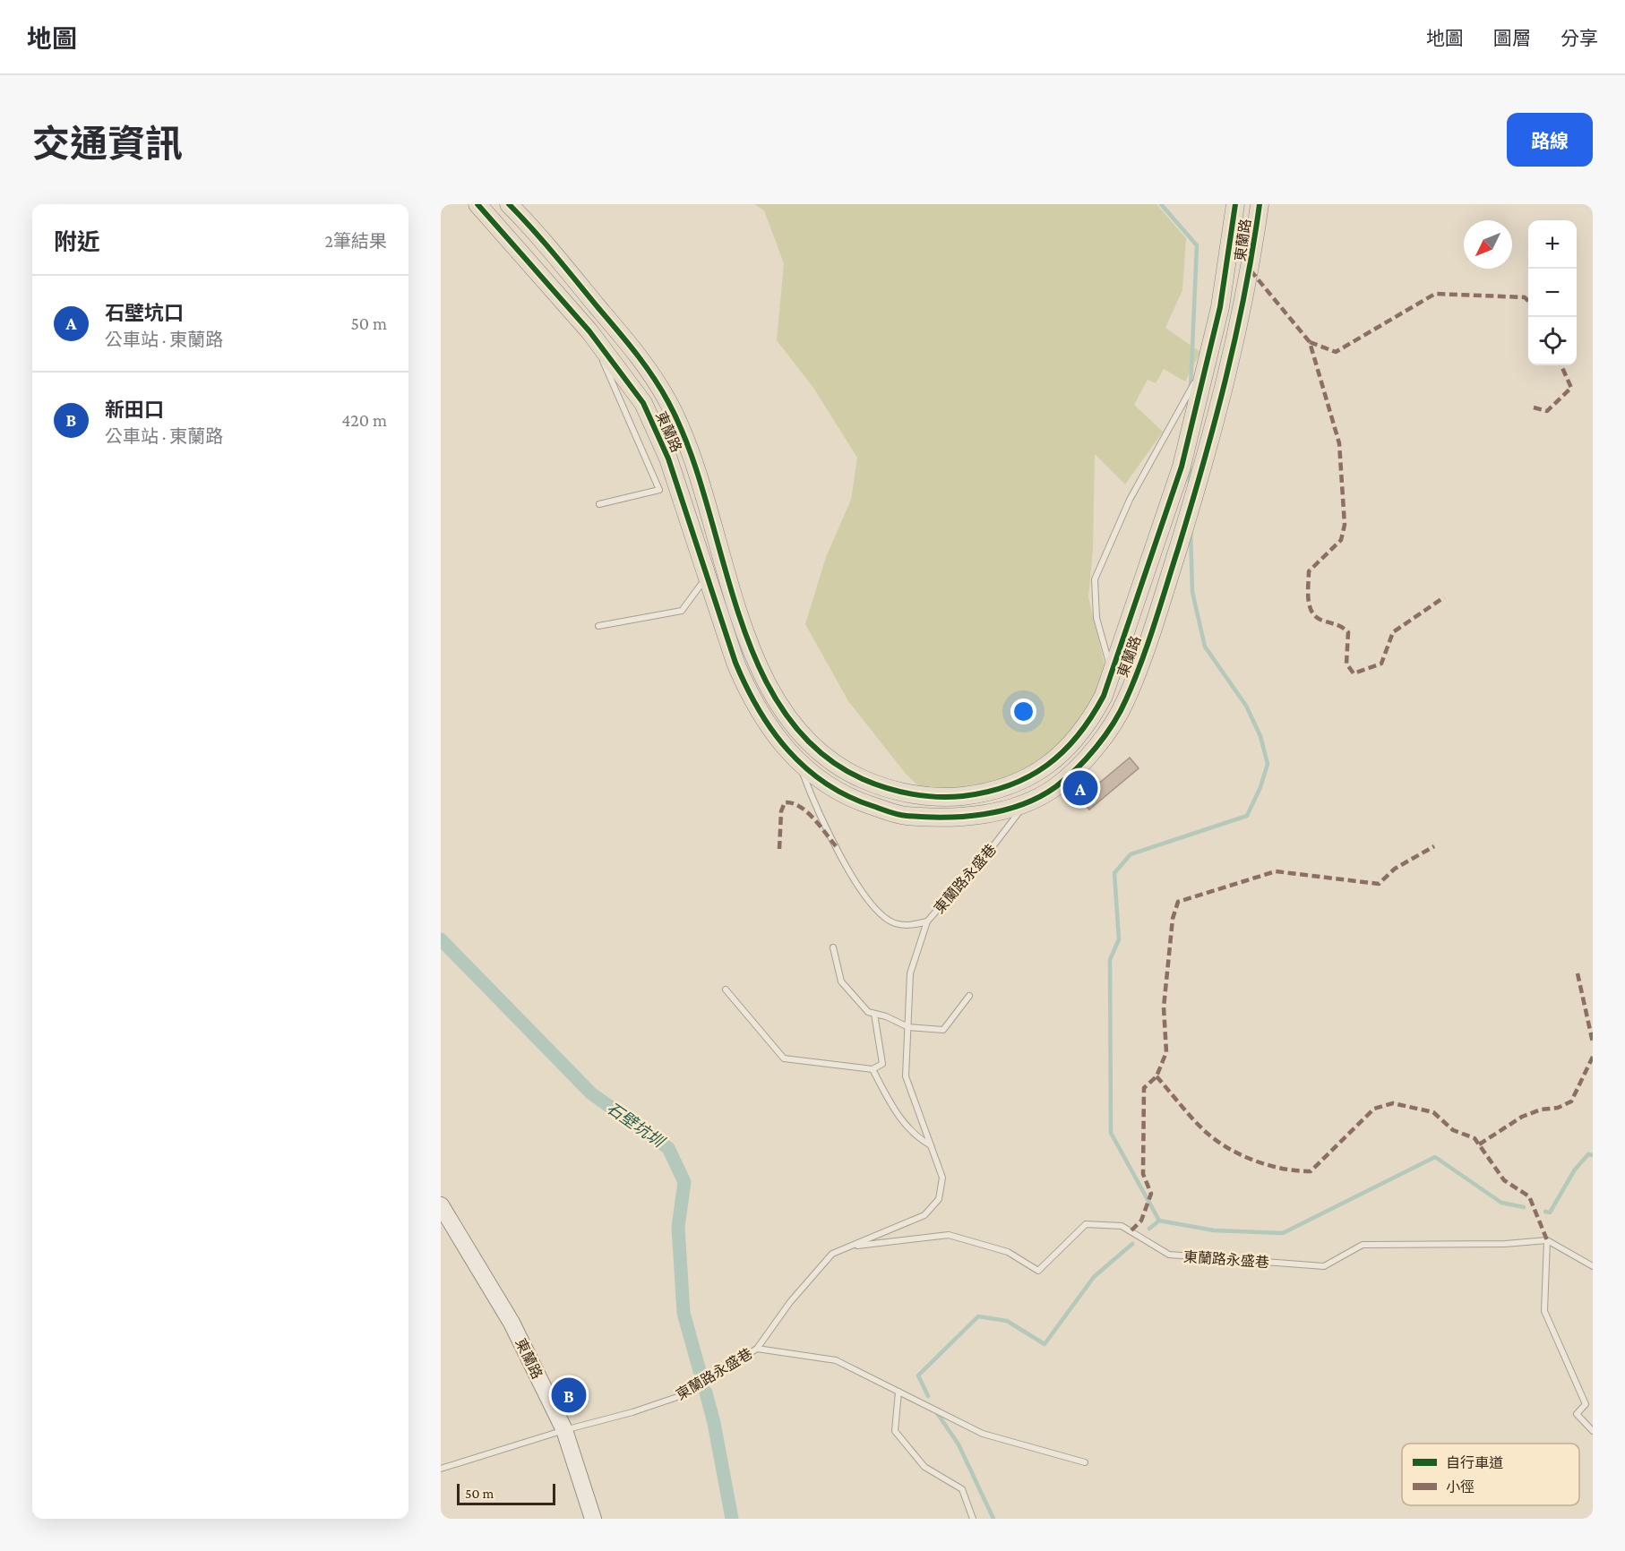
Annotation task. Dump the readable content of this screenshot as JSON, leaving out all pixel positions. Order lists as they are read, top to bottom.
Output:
{
  "streets": {
    "main road": ["東蘭路"],
    "lane": ["東蘭路永盛巷"]
  },
  "crossings": [
    ["東蘭路", "東蘭路永盛巷"]
  ],
  "water": ["石壁坑圳"],
  "legend": ["自行車道", "小徑"],
  "scale_bar": "50 m",
  "north": "bottom left",
  "page": {
    "header": "地圖",
    "nav": ["地圖", "圖層", "分享"],
    "title": "交通資訊",
    "buttons": "路線",
    "heading": ["附近", "2筆結果"],
    "map_buttons": ["+", "−"],
    "list": [
      {
        "mark": "A",
        "name": "石壁坑口",
        "note": "公車站 · 東蘭路",
        "value": "50 m"
      },
      {
        "mark": "B",
        "name": "新田口",
        "note": "公車站 · 東蘭路",
        "value": "420 m"
      }
    ],
    "pins": ["A", "B"],
    "scale": "50 m"
  }
}
